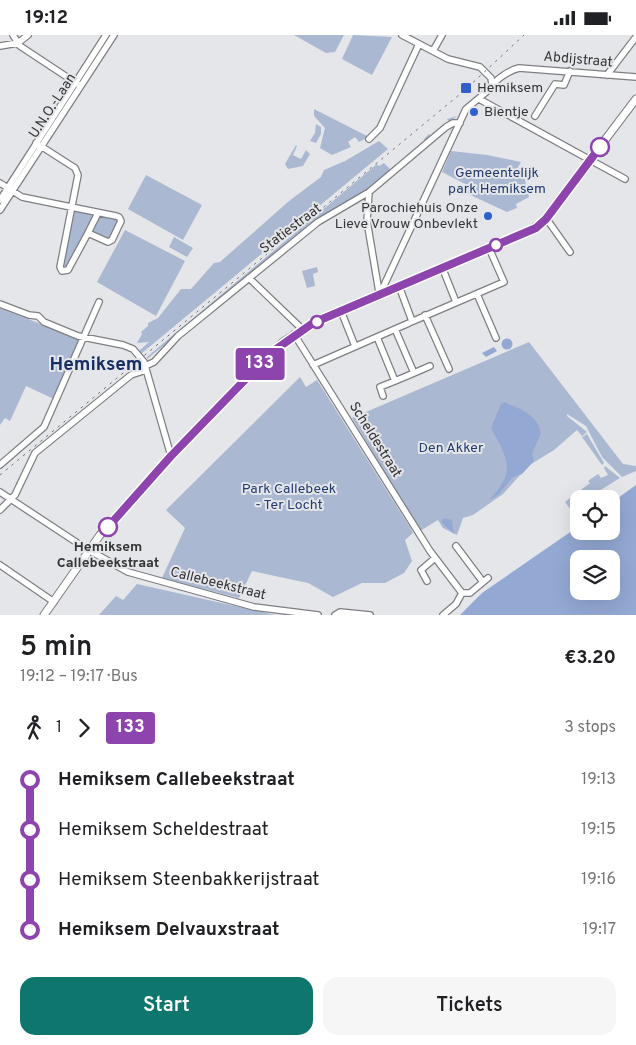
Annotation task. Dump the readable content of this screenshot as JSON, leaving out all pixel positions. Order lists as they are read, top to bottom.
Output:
{
  "streets": {
    "street": [
      "Abdijstraat",
      "U.N.O.-Laan",
      "Statiestraat",
      "Scheldestraat",
      "Callebeekstraat"
    ]
  },
  "crossings": [
    ["Statiestraat", "Callebeekstraat"]
  ],
  "districts": ["Hemiksem"],
  "parks": ["Gemeentelijk park Hemiksem", "Den Akker", "Park Callebeek - Ter Locht"],
  "places": {
    "transit": ["Hemiksem"],
    "other": ["Bientje", "Parochiehuis Onze Lieve Vrouw Onbevlekt", "Hemiksem Callebeekstraat"]
  },
  "lines": ["bus line 133"],
  "page": {
    "status": "19:12",
    "on_map": "133",
    "heading": ["5 min", "19:12 – 19:17 · Bus", "€3.20"],
    "legs": ["1", "133", "3 stops"],
    "list": [
      {
        "name": "Hemiksem Callebeekstraat",
        "value": "19:13"
      },
      {
        "name": "Hemiksem Scheldestraat",
        "value": "19:15"
      },
      {
        "name": "Hemiksem Steenbakkerijstraat",
        "value": "19:16"
      },
      {
        "name": "Hemiksem Delvauxstraat",
        "value": "19:17"
      }
    ],
    "buttons": ["Start", "Tickets"]
  }
}
